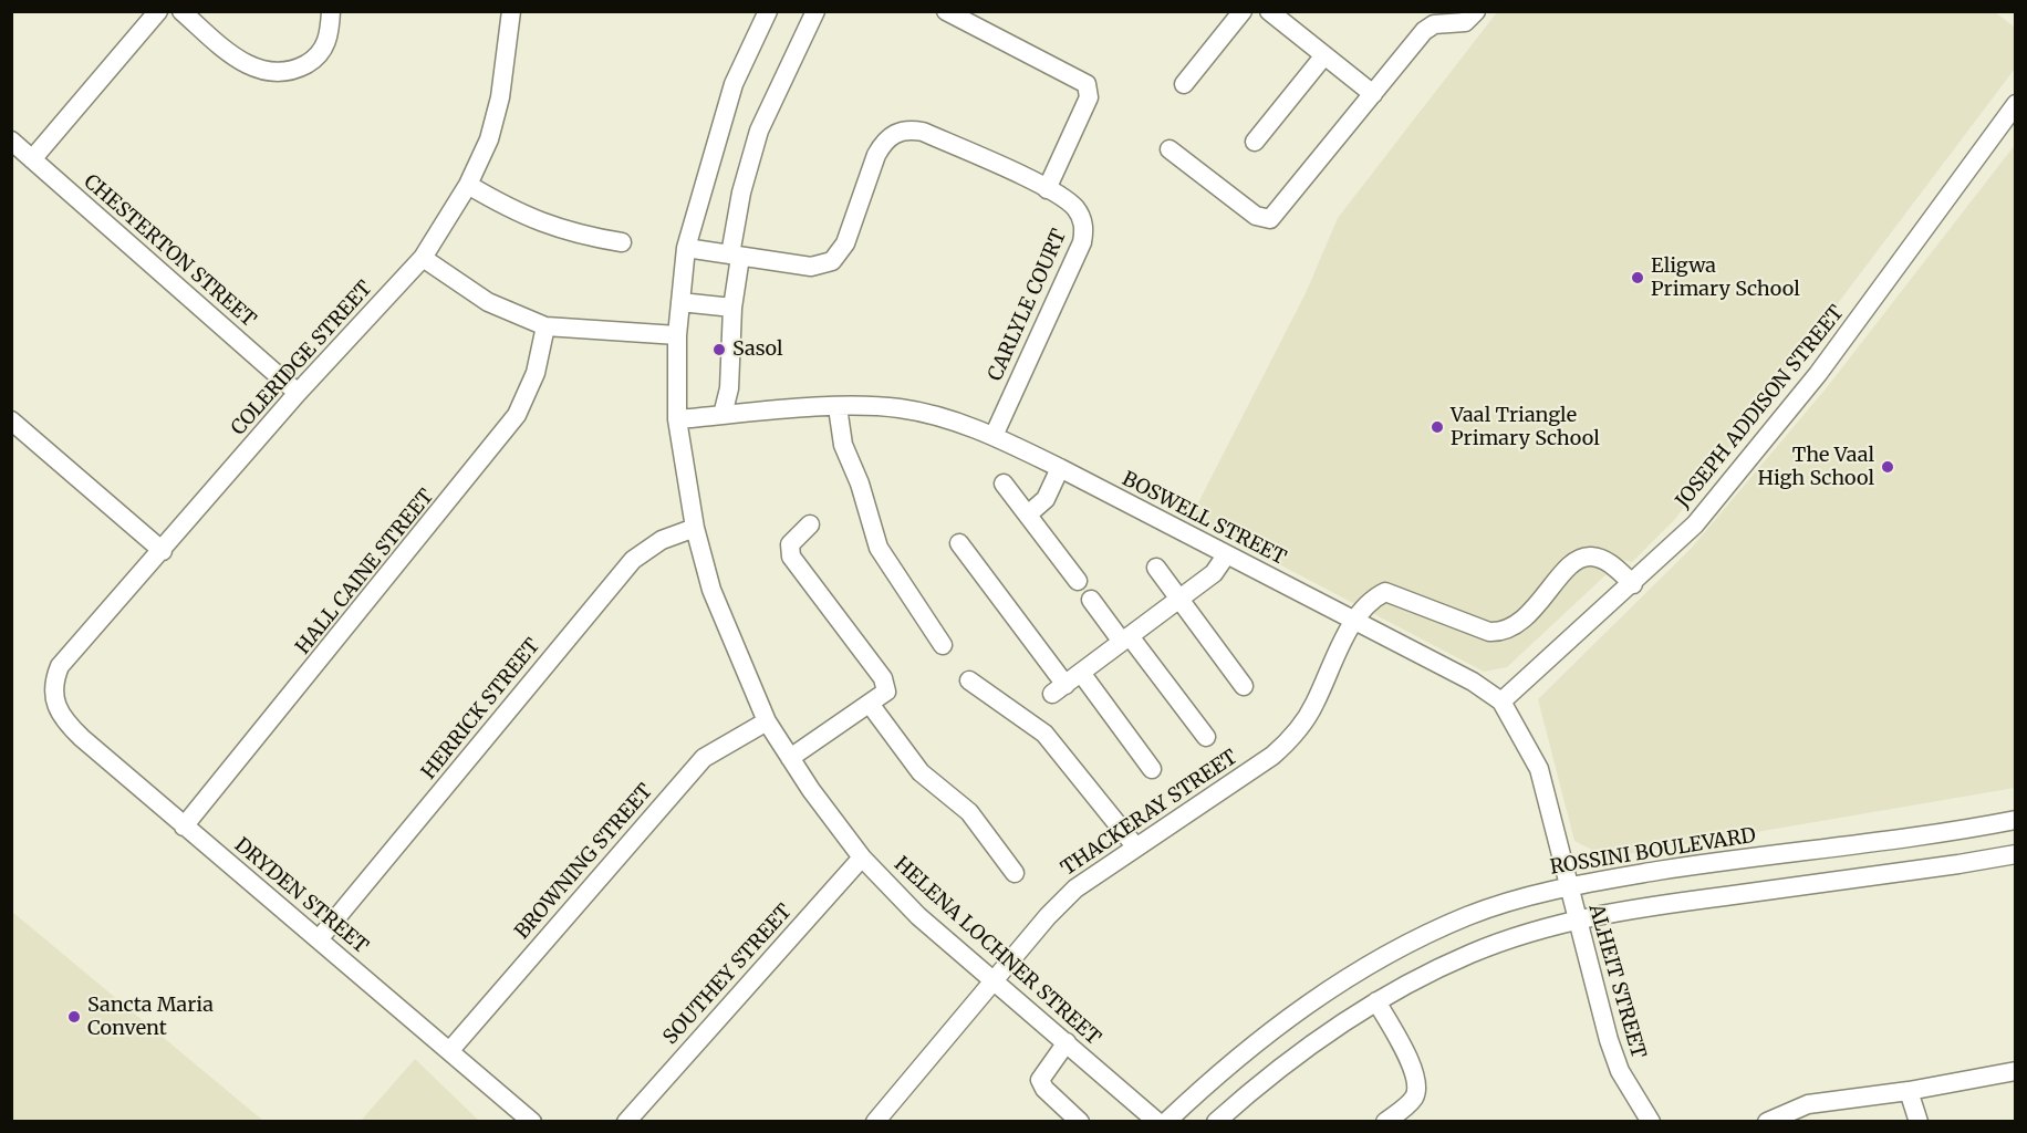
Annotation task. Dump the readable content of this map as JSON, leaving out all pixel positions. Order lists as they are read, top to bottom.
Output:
{
  "streets": {
    "street": [
      "CHESTERTON STREET",
      "CARLYLE COURT",
      "COLERIDGE STREET",
      "JOSEPH ADDISON STREET",
      "BOSWELL STREET",
      "HALL CAINE STREET",
      "HERRICK STREET",
      "THACKERAY STREET",
      "ROSSINI BOULEVARD",
      "BROWNING STREET",
      "DRYDEN STREET",
      "HELENA LOCHNER STREET",
      "SOUTHEY STREET",
      "ALHEIT STREET"
    ]
  },
  "crossings": [
    ["CHESTERTON STREET", "COLERIDGE STREET"],
    ["CARLYLE COURT", "BOSWELL STREET"],
    ["CARLYLE COURT", "HELENA LOCHNER STREET"],
    ["COLERIDGE STREET", "DRYDEN STREET"],
    ["JOSEPH ADDISON STREET", "BOSWELL STREET"],
    ["JOSEPH ADDISON STREET", "THACKERAY STREET"],
    ["BOSWELL STREET", "THACKERAY STREET"],
    ["BOSWELL STREET", "ROSSINI BOULEVARD"],
    ["BOSWELL STREET", "HELENA LOCHNER STREET"],
    ["BOSWELL STREET", "ALHEIT STREET"],
    ["HALL CAINE STREET", "DRYDEN STREET"],
    ["HERRICK STREET", "DRYDEN STREET"],
    ["HERRICK STREET", "HELENA LOCHNER STREET"],
    ["THACKERAY STREET", "HELENA LOCHNER STREET"],
    ["ROSSINI BOULEVARD", "ALHEIT STREET"],
    ["BROWNING STREET", "DRYDEN STREET"],
    ["BROWNING STREET", "HELENA LOCHNER STREET"],
    ["HELENA LOCHNER STREET", "SOUTHEY STREET"]
  ],
  "places": [
    "Eligwa Primary School",
    "Sasol",
    "Vaal Triangle Primary School",
    "The Vaal High School",
    "Sancta Maria Convent"
  ]
}
